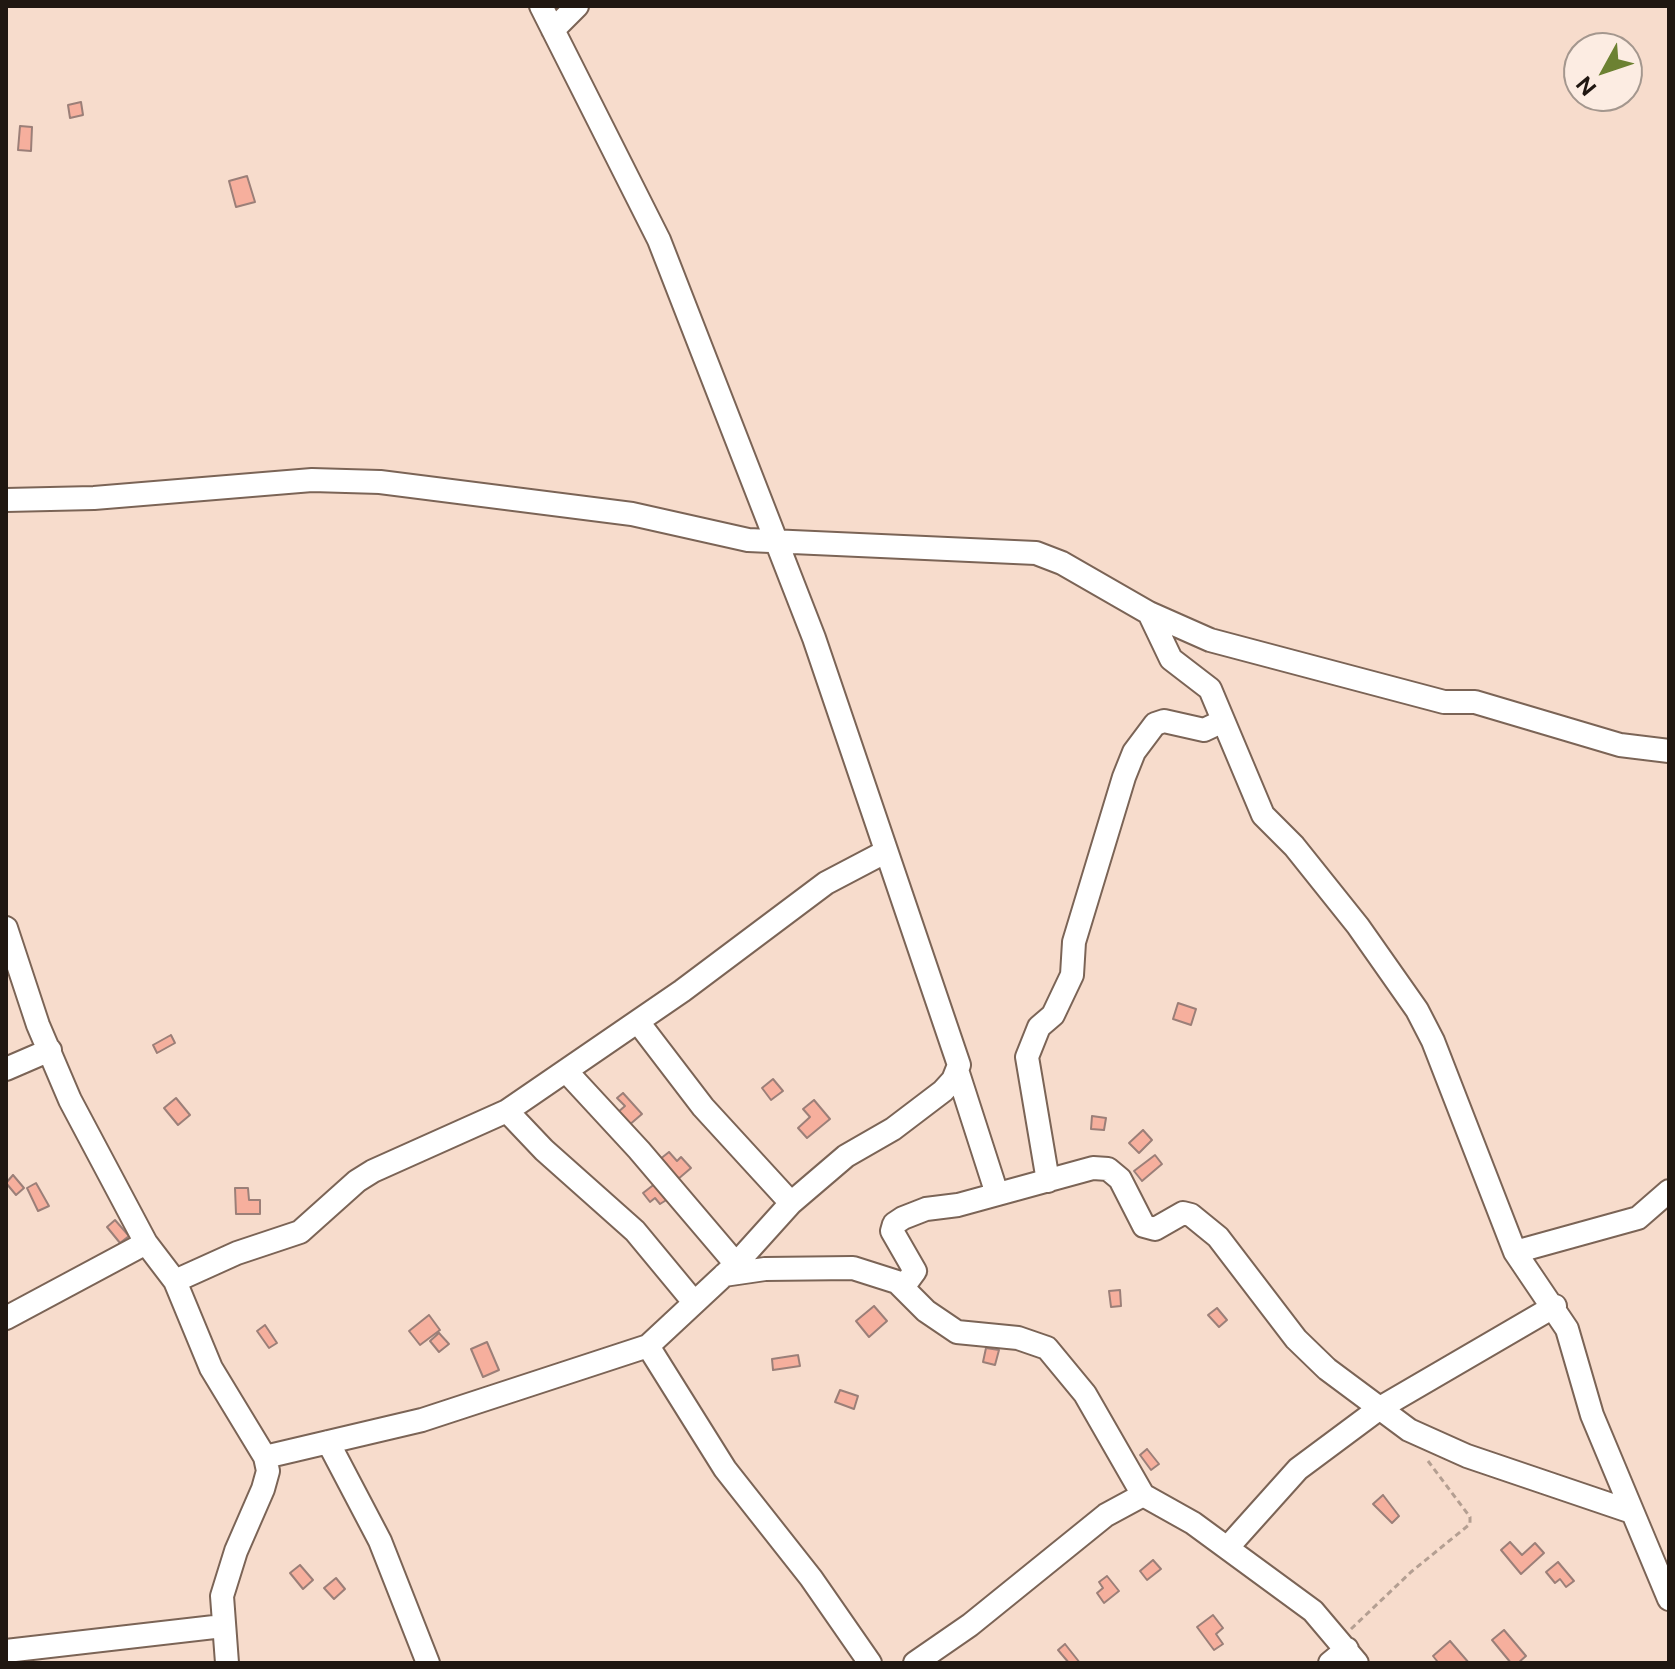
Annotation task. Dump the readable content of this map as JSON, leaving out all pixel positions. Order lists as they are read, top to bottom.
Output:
{
  "north": "bottom left"
}
